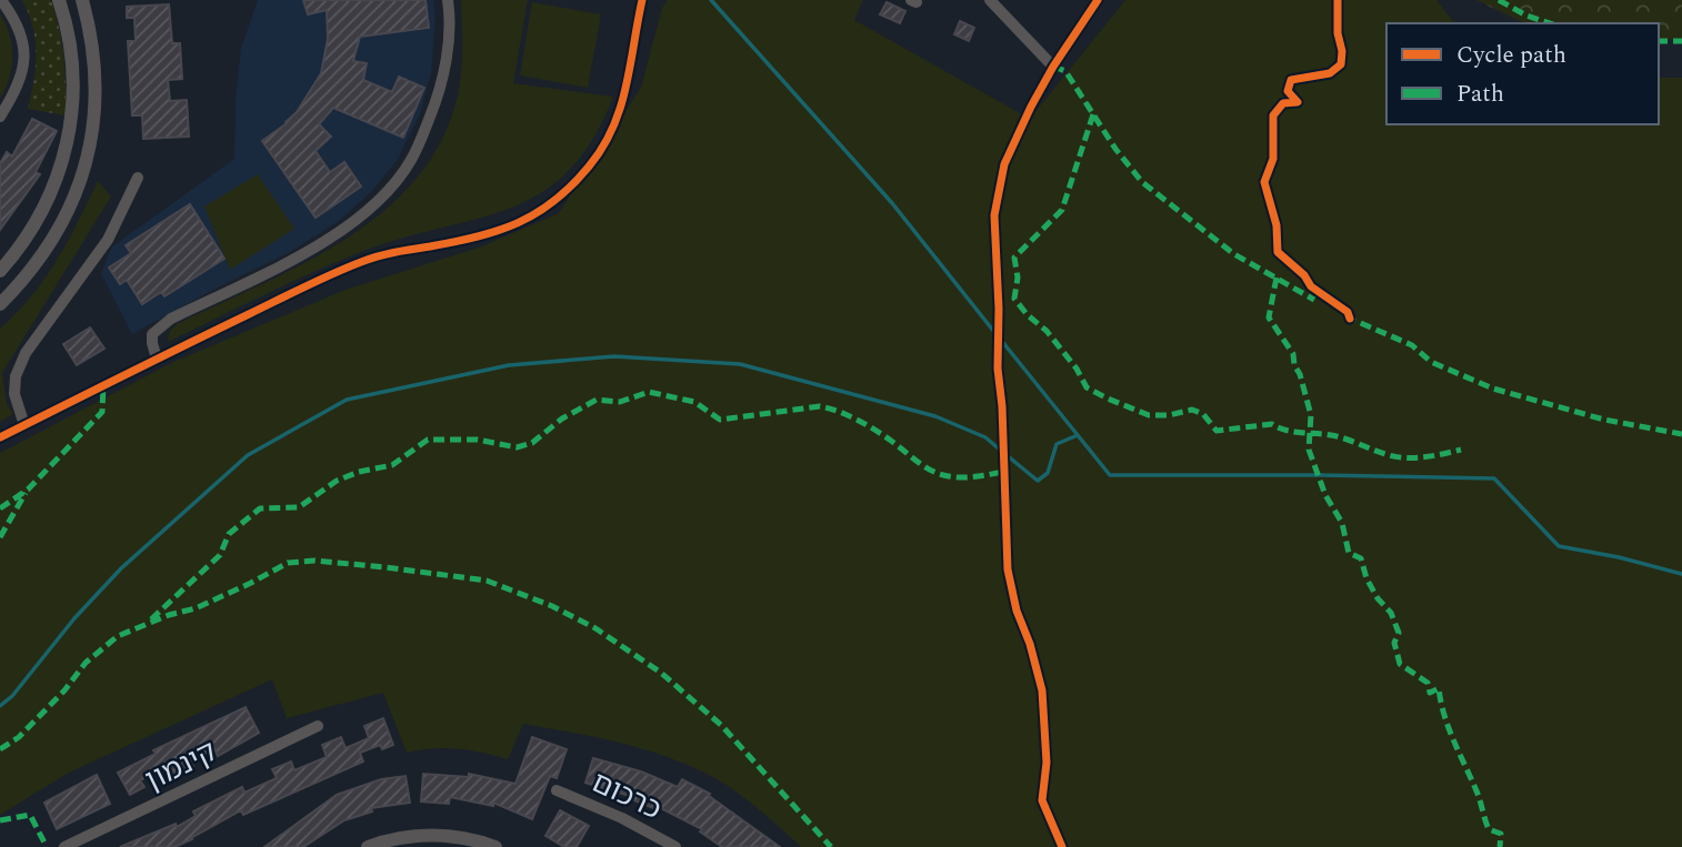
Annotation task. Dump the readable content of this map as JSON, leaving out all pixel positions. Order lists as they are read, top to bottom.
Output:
{
  "streets": {
    "street": ["קינמון", "כרכום"]
  },
  "legend": ["Cycle path", "Path"]
}
